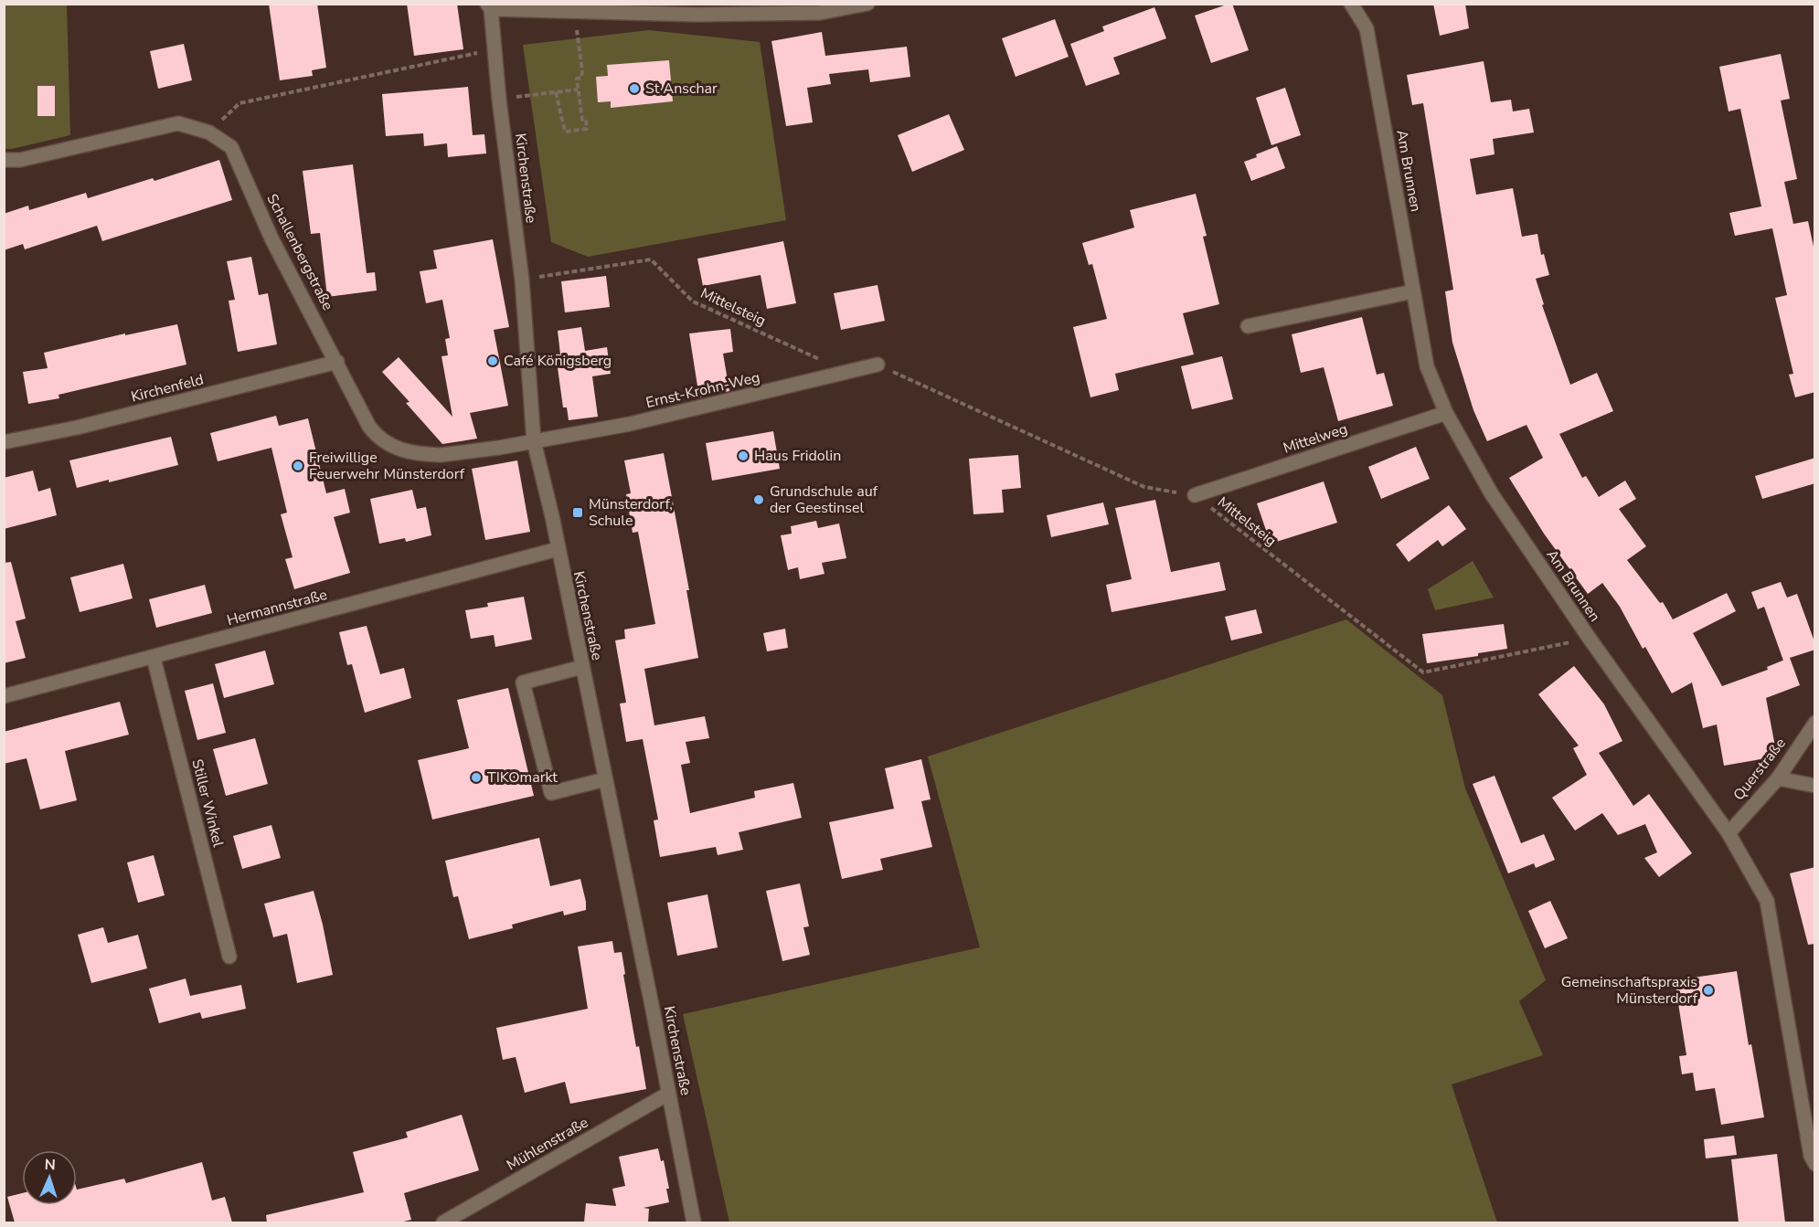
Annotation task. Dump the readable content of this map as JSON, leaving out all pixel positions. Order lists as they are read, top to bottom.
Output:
{
  "streets": {
    "street": [
      "Am Brunnen",
      "Kirchenstraße",
      "Schallenbergstraße",
      "Kirchenfeld",
      "Ernst-Krohn-Weg",
      "Mittelweg",
      "Hermannstraße",
      "Querstraße",
      "Stiller Winkel",
      "Mühlenstraße"
    ],
    "path": ["Mittelsteig"]
  },
  "crossings": [
    ["Am Brunnen", "Mittelsteig"],
    ["Am Brunnen", "Mittelweg"],
    ["Am Brunnen", "Querstraße"],
    ["Kirchenstraße", "Schallenbergstraße"],
    ["Kirchenstraße", "Mittelsteig"],
    ["Kirchenstraße", "Ernst-Krohn-Weg"],
    ["Kirchenstraße", "Hermannstraße"],
    ["Kirchenstraße", "Mühlenstraße"],
    ["Schallenbergstraße", "Kirchenfeld"],
    ["Schallenbergstraße", "Ernst-Krohn-Weg"],
    ["Mittelsteig", "Ernst-Krohn-Weg"],
    ["Mittelsteig", "Mittelweg"],
    ["Hermannstraße", "Stiller Winkel"]
  ],
  "places": {
    "other": [
      "St Anschar",
      "Café Königsberg",
      "Haus Fridolin",
      "Freiwillige Feuerwehr Münsterdorf",
      "Grundschule auf der Geestinsel",
      "TIKOmarkt",
      "Gemeinschaftspraxis Münsterdorf"
    ],
    "transit": ["Münsterdorf, Schule"]
  },
  "north": "top"
}
